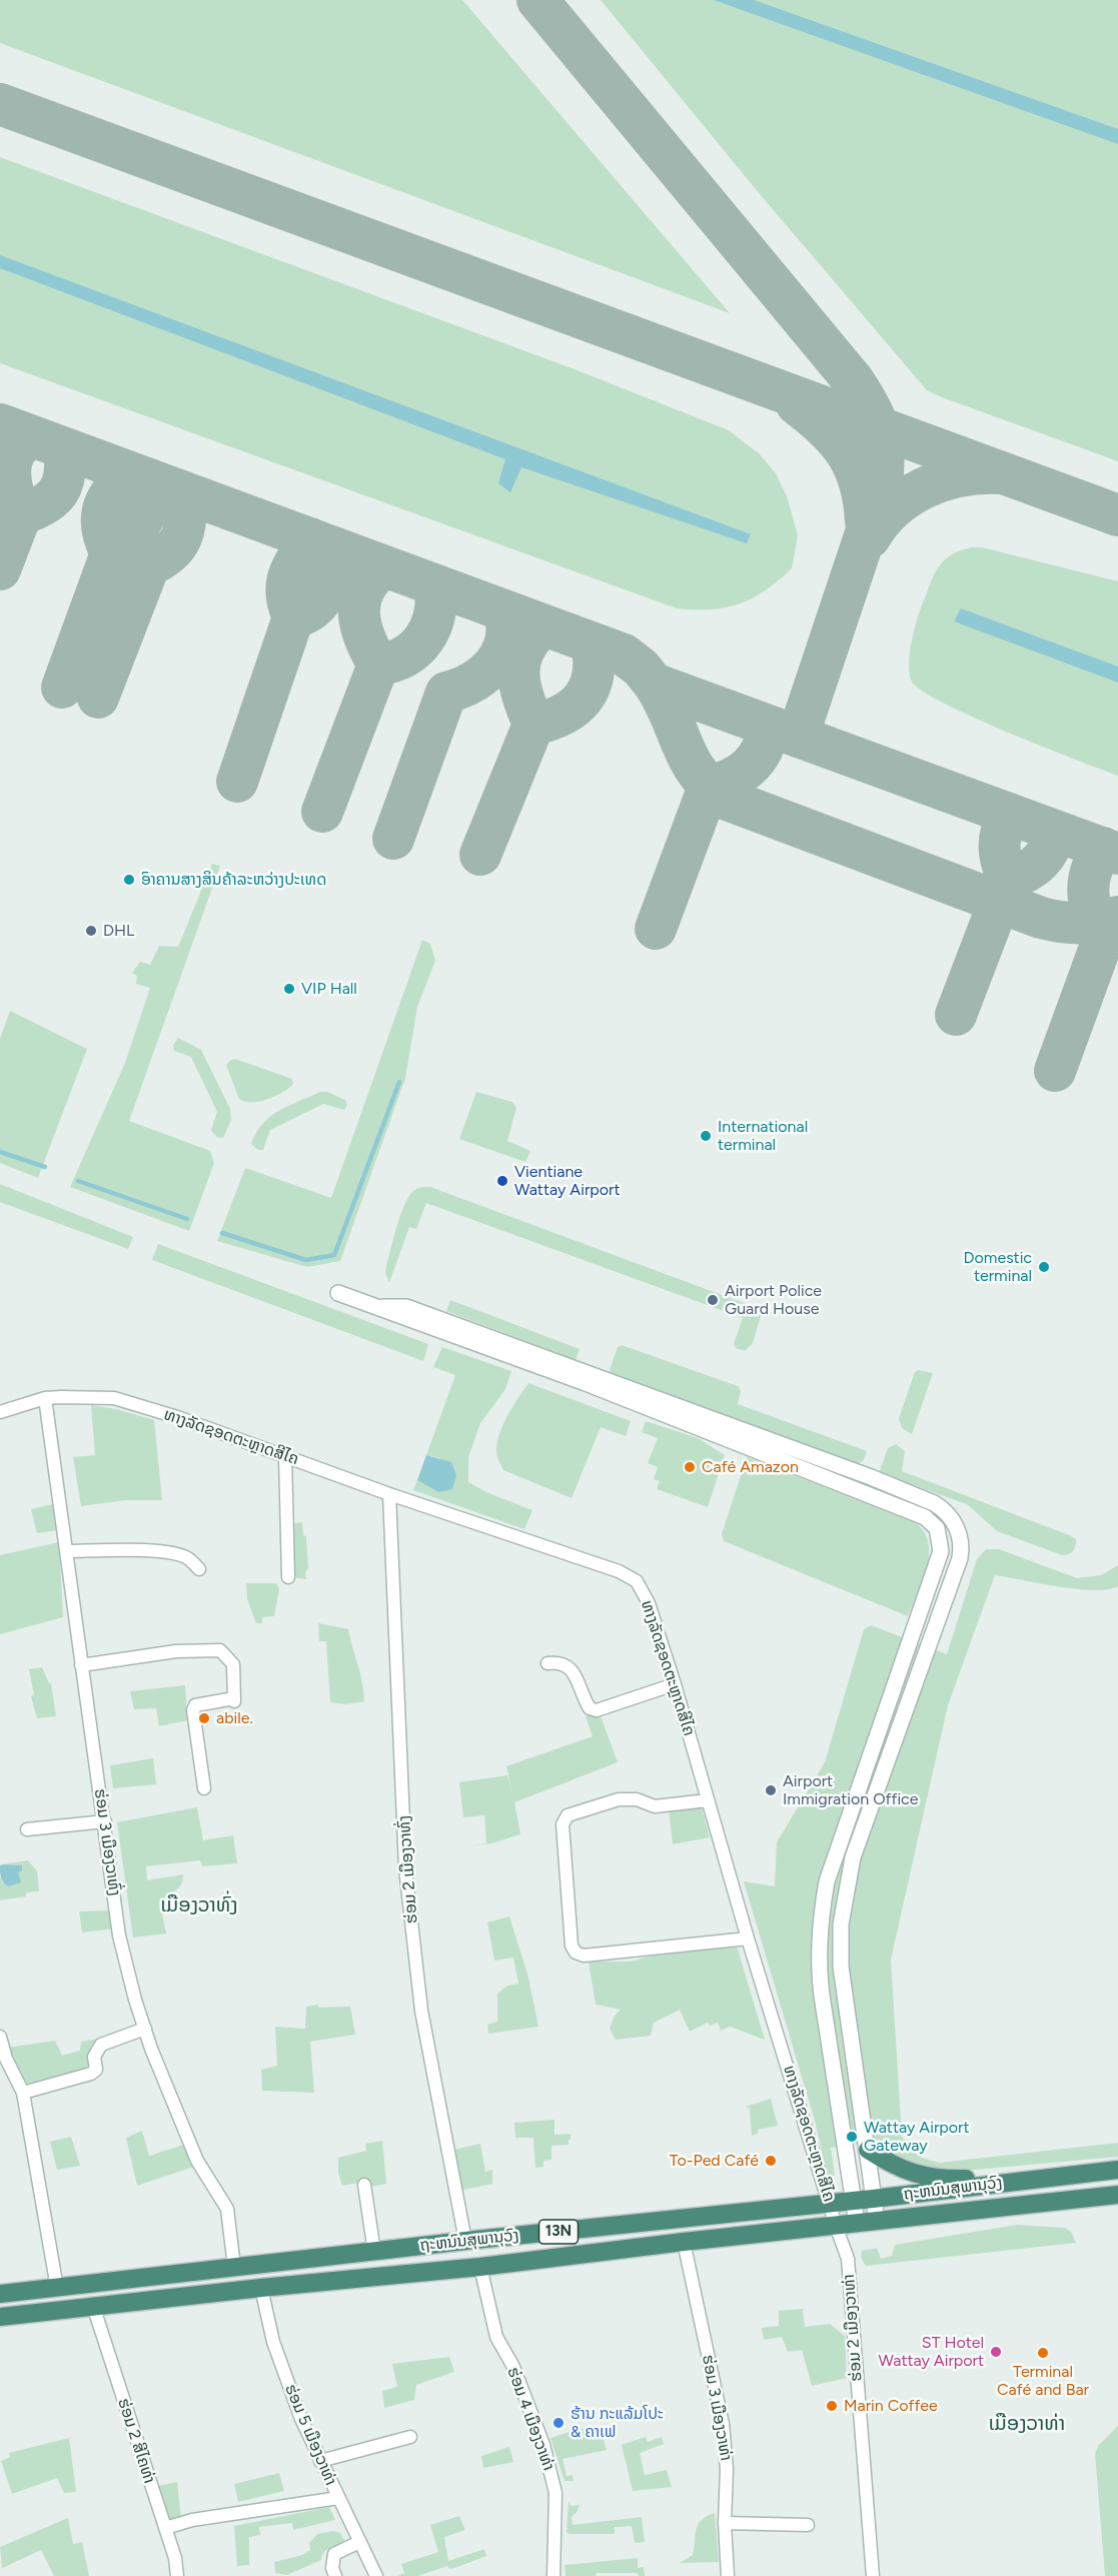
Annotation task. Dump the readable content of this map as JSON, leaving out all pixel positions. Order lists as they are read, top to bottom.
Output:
{
  "streets": {
    "highway": ["ຖະຫນົນສຸພານຸວົງ", "13N"],
    "street": [
      "ທາງລັດຊອດຕະຫຼາດສີໄຄ",
      "ຮ່ອມ 3 ເມືອງວາທົ່ງ",
      "ຮ່ອມ 2 ເມືອງວາທົ່ງ",
      "ຮ່ອມ 2 ເມືອງວາທ່າ",
      "ຮ່ອມ 3 ເມືອງວາທ່າ",
      "ຮ່ອມ 4 ເມືອງວາທ່າ",
      "ຮ່ອມ 5 ເມືອງວາທ່າ",
      "ຮ່ອມ 2 ສີໄຄທ່າ"
    ]
  },
  "crossings": [
    ["ທາງລັດຊອດຕະຫຼາດສີໄຄ", "ຮ່ອມ 3 ເມືອງວາທົ່ງ"],
    ["ທາງລັດຊອດຕະຫຼາດສີໄຄ", "ຮ່ອມ 2 ເມືອງວາທົ່ງ"],
    ["ທາງລັດຊອດຕະຫຼາດສີໄຄ", "ຖະຫນົນສຸພານຸວົງ"],
    ["ທາງລັດຊອດຕະຫຼາດສີໄຄ", "ຮ່ອມ 2 ເມືອງວາທ່າ"],
    ["ຮ່ອມ 3 ເມືອງວາທົ່ງ", "ຖະຫນົນສຸພານຸວົງ"],
    ["ຮ່ອມ 2 ເມືອງວາທົ່ງ", "ຖະຫນົນສຸພານຸວົງ"],
    ["ຖະຫນົນສຸພານຸວົງ", "ຮ່ອມ 2 ເມືອງວາທ່າ"],
    ["ຖະຫນົນສຸພານຸວົງ", "ຮ່ອມ 3 ເມືອງວາທ່າ"],
    ["ຖະຫນົນສຸພານຸວົງ", "ຮ່ອມ 4 ເມືອງວາທ່າ"],
    ["ຖະຫນົນສຸພານຸວົງ", "ຮ່ອມ 5 ເມືອງວາທ່າ"],
    ["ຖະຫນົນສຸພານຸວົງ", "ຮ່ອມ 2 ສີໄຄທ່າ"]
  ],
  "districts": ["ເມືອງວາທົ່ງ", "ເມືອງວາທ່າ"],
  "places": [
    "ົອາຄານສາງສິນຄ້າລະຫວ່າງປະເທດ",
    "DHL",
    "VIP Hall",
    "International terminal",
    "Vientiane Wattay Airport",
    "Domestic terminal",
    "Airport Police Guard House",
    "Café Amazon",
    "abile.",
    "Airport Immigration Office",
    "Wattay Airport Gateway",
    "To-Ped Café",
    "ST Hotel Wattay Airport",
    "Terminal Café and Bar",
    "Marin Coffee",
    "ຮ້ານ ກະແລ້ມໂປະ & ຄາເຟ"
  ]
}
